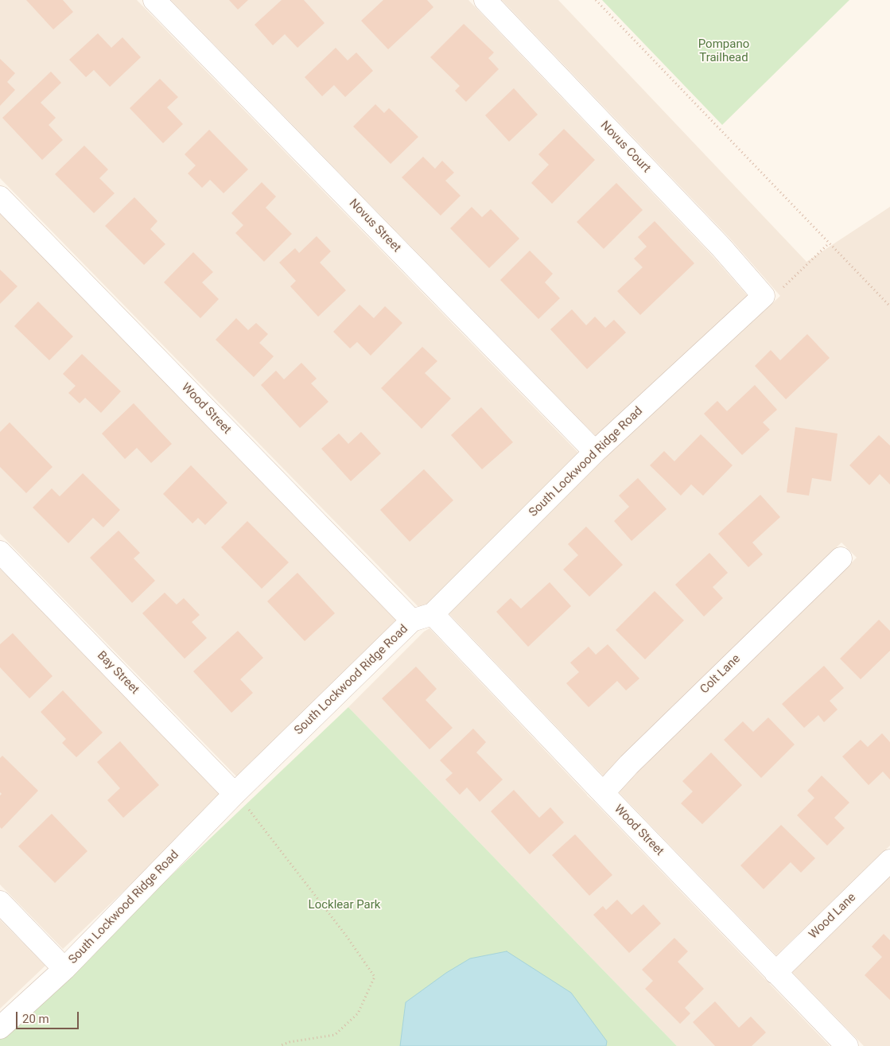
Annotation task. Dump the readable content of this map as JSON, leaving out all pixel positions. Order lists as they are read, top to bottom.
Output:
{
  "streets": {
    "street": [
      "Novus Court",
      "Novus Street",
      "Wood Street",
      "South Lockwood Ridge Road",
      "Bay Street",
      "Colt Lane",
      "Wood Lane"
    ]
  },
  "crossings": [
    ["Novus Court", "South Lockwood Ridge Road"],
    ["Novus Street", "South Lockwood Ridge Road"],
    ["Wood Street", "South Lockwood Ridge Road"],
    ["Wood Street", "Colt Lane"],
    ["Wood Street", "Wood Lane"],
    ["South Lockwood Ridge Road", "Bay Street"]
  ],
  "parks": ["Pompano Trailhead", "Locklear Park"],
  "scale_bar": "20 m"
}
